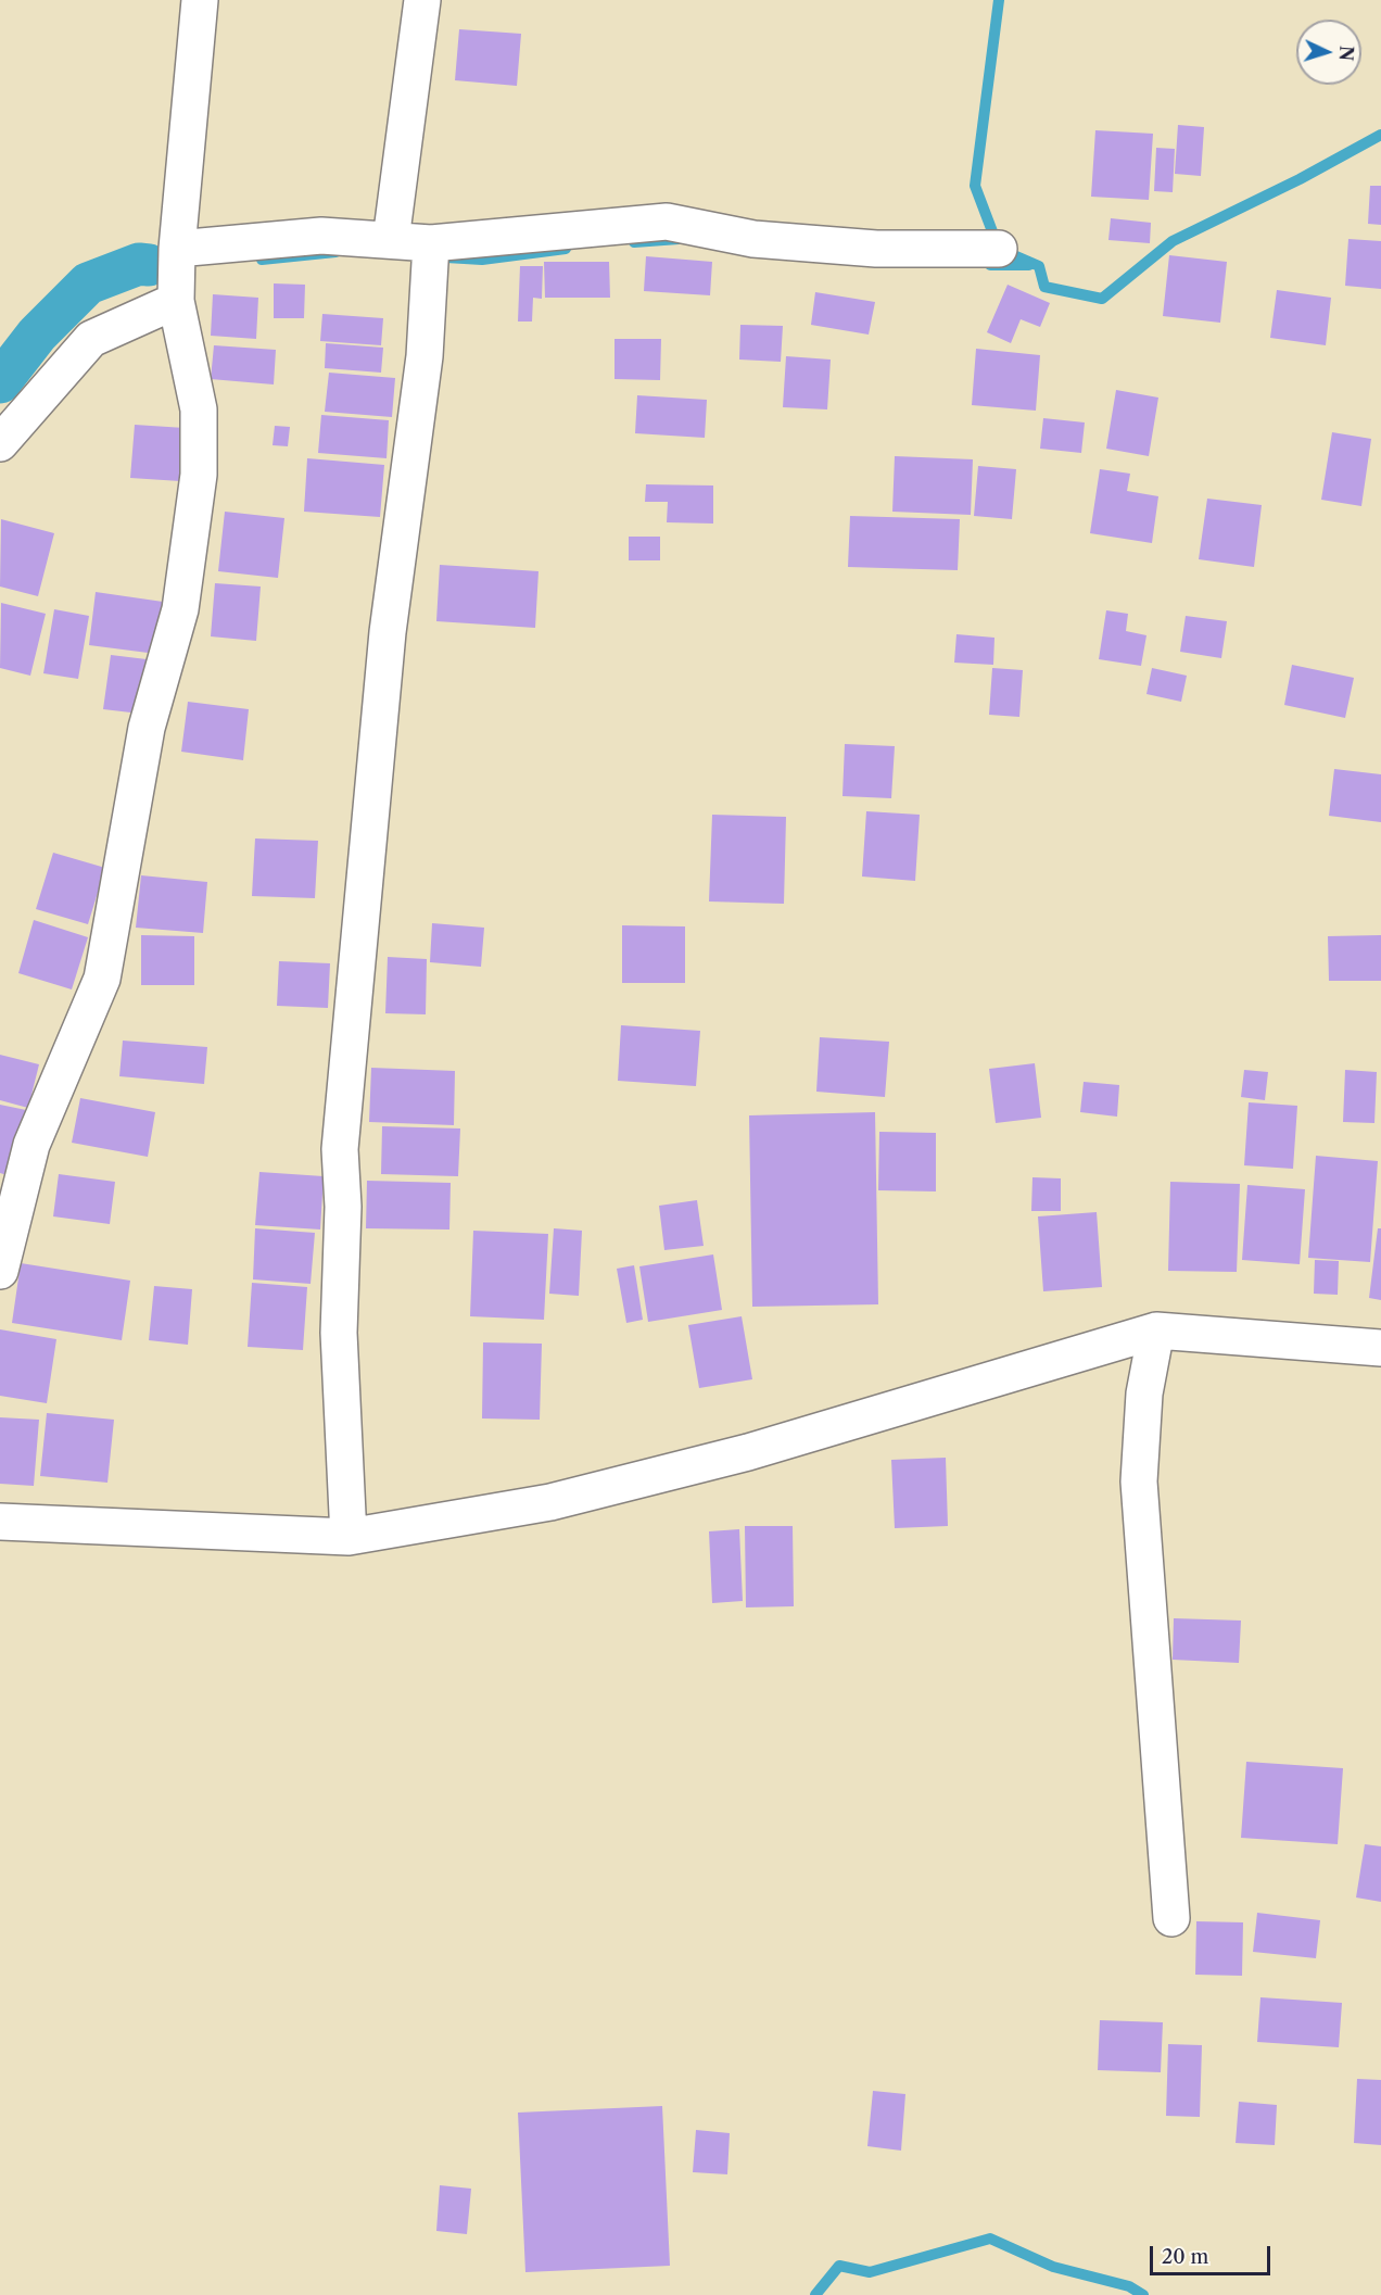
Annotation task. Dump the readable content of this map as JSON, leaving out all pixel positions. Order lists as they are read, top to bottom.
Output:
{
  "scale_bar": "20 m",
  "north": "right"
}
